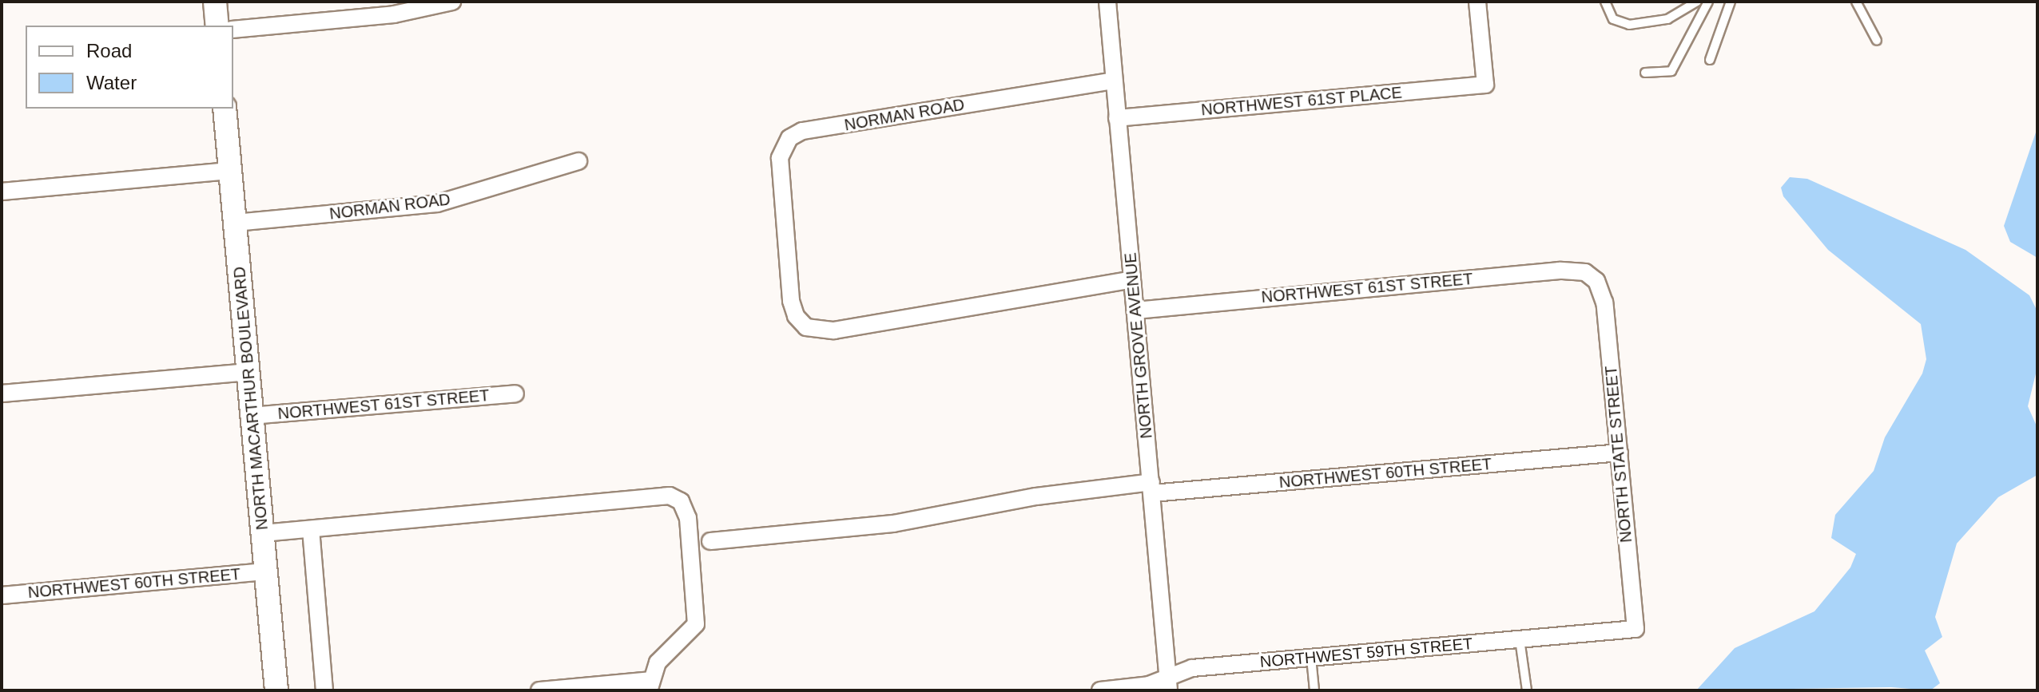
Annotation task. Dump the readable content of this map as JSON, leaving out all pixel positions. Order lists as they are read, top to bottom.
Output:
{
  "streets": {
    "main road": ["NORTH MACARTHUR BOULEVARD"],
    "street": [
      "NORTHWEST 61ST PLACE",
      "NORMAN ROAD",
      "NORTHWEST 61ST STREET",
      "NORTH GROVE AVENUE",
      "NORTH STATE STREET",
      "NORTHWEST 60TH STREET",
      "NORTHWEST 59TH STREET"
    ]
  },
  "crossings": [
    ["NORTHWEST 61ST PLACE", "NORTH GROVE AVENUE"],
    ["NORMAN ROAD", "NORTH GROVE AVENUE"],
    ["NORMAN ROAD", "NORTH MACARTHUR BOULEVARD"],
    ["NORTHWEST 61ST STREET", "NORTH GROVE AVENUE"],
    ["NORTHWEST 61ST STREET", "NORTH MACARTHUR BOULEVARD"],
    ["NORTHWEST 61ST STREET", "NORTH STATE STREET"],
    ["NORTH GROVE AVENUE", "NORTHWEST 60TH STREET"],
    ["NORTH GROVE AVENUE", "NORTHWEST 59TH STREET"],
    ["NORTH MACARTHUR BOULEVARD", "NORTHWEST 60TH STREET"],
    ["NORTH STATE STREET", "NORTHWEST 60TH STREET"],
    ["NORTH STATE STREET", "NORTHWEST 59TH STREET"]
  ],
  "legend": ["Road", "Water"]
}
